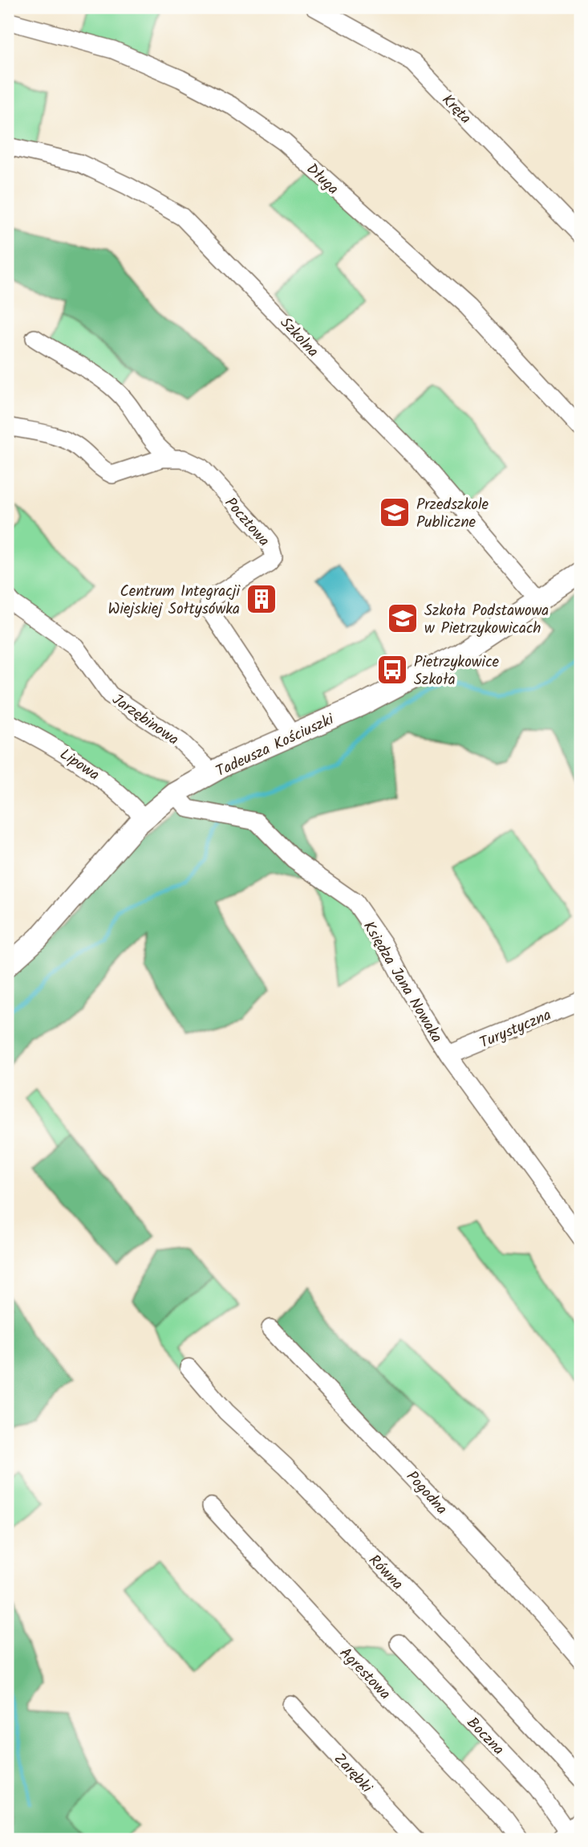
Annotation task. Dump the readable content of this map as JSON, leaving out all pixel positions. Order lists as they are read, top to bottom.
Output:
{
  "streets": {
    "street": [
      "Kręta",
      "Długa",
      "Szkolna",
      "Pocztowa",
      "Jarzębinowa",
      "Tadeusza Kościuszki",
      "Lipowa",
      "Księdza Jana Nowaka",
      "Turystyczna",
      "Pogodna",
      "Równa",
      "Agrestowa",
      "Boczna",
      "Zarębki"
    ]
  },
  "crossings": [
    ["Szkolna", "Tadeusza Kościuszki"],
    ["Pocztowa", "Tadeusza Kościuszki"],
    ["Jarzębinowa", "Tadeusza Kościuszki"],
    ["Tadeusza Kościuszki", "Lipowa"],
    ["Tadeusza Kościuszki", "Księdza Jana Nowaka"],
    ["Księdza Jana Nowaka", "Turystyczna"]
  ],
  "places": {
    "school or university": ["Przedszkole Publiczne", "Szkoła Podstawowa w Pietrzykowicach"],
    "building": ["Centrum Integracji Wiejskiej Sołtysówka"],
    "bus stop": ["Pietrzykowice Szkoła"]
  }
}
